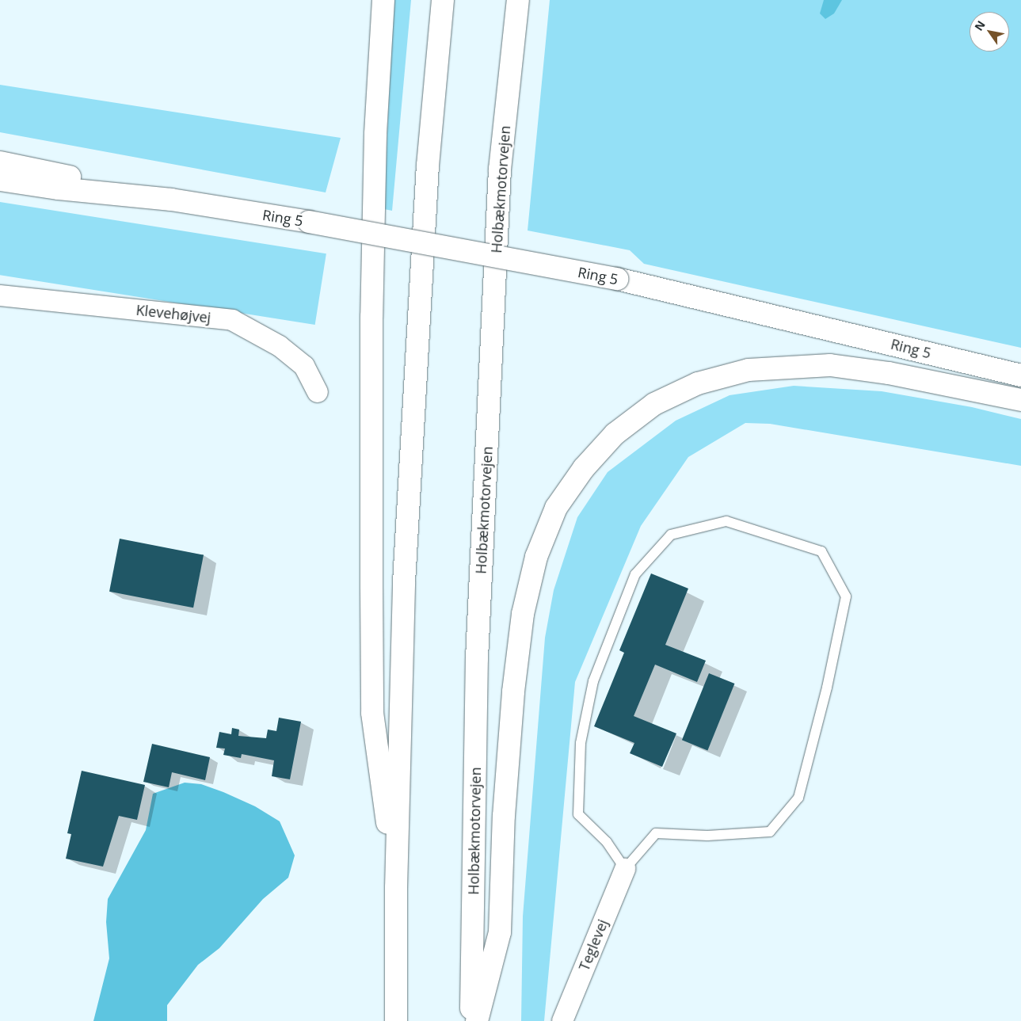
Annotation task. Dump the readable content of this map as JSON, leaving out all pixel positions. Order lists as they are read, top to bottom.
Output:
{
  "streets": {
    "highway": ["Holbækmotorvejen", "Ring 5"],
    "street": ["Klevehøjvej", "Teglevej"]
  },
  "north": "top left"
}
